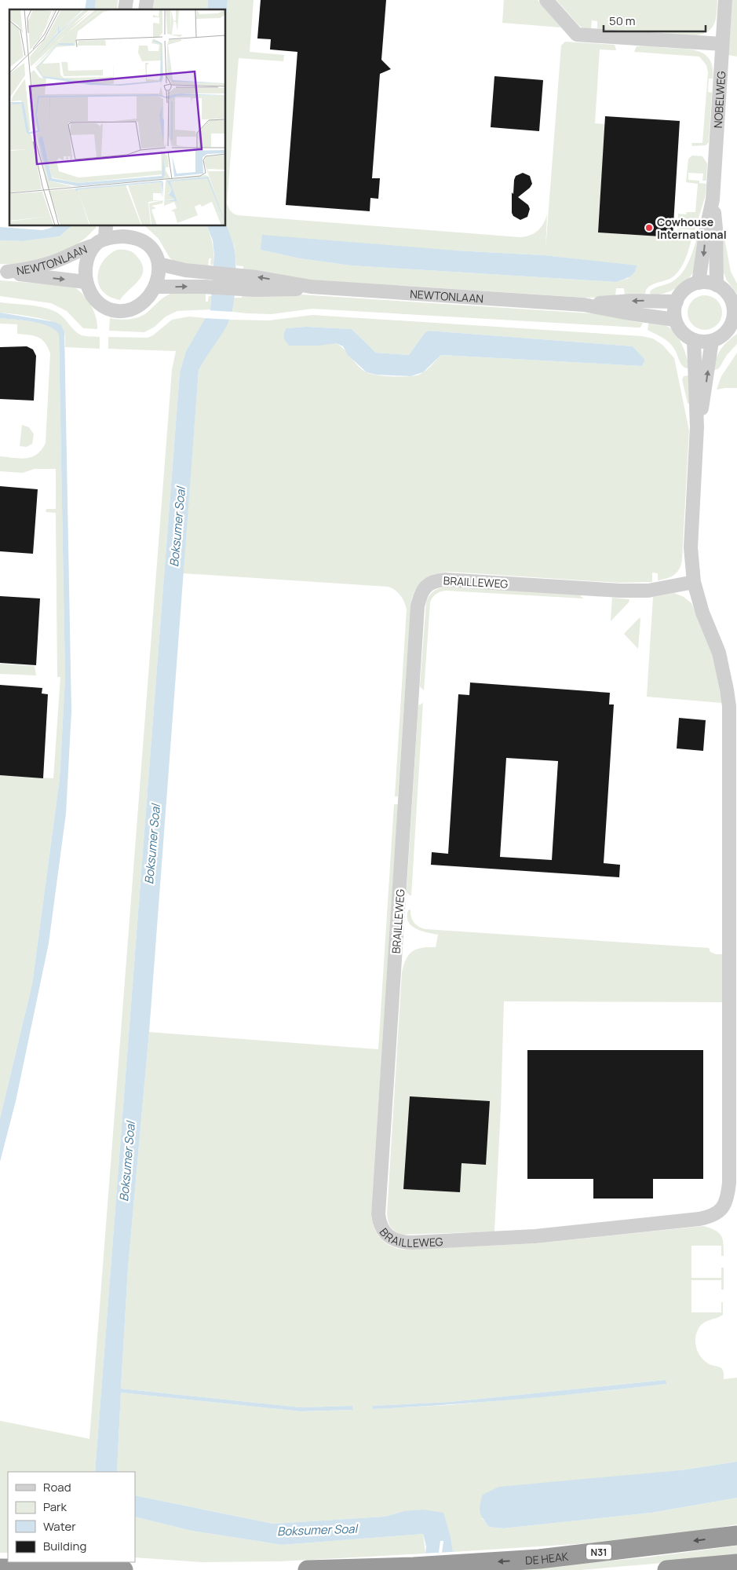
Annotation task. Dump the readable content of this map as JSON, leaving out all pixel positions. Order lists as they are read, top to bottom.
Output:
{
  "streets": {
    "highway": ["N31", "DE HEAK"],
    "street": ["NOBELWEG", "NEWTONLAAN", "BRAILLEWEG"]
  },
  "crossings": [
    ["NOBELWEG", "NEWTONLAAN"],
    ["NOBELWEG", "BRAILLEWEG"],
    ["NEWTONLAAN", "BRAILLEWEG"]
  ],
  "one_way": ["DE HEAK"],
  "water": ["Boksumer Soal"],
  "places": ["Cowhouse International"],
  "legend": [
    "Road",
    "Park",
    "Water",
    "Building"
  ],
  "scale_bar": "50 m"
}
